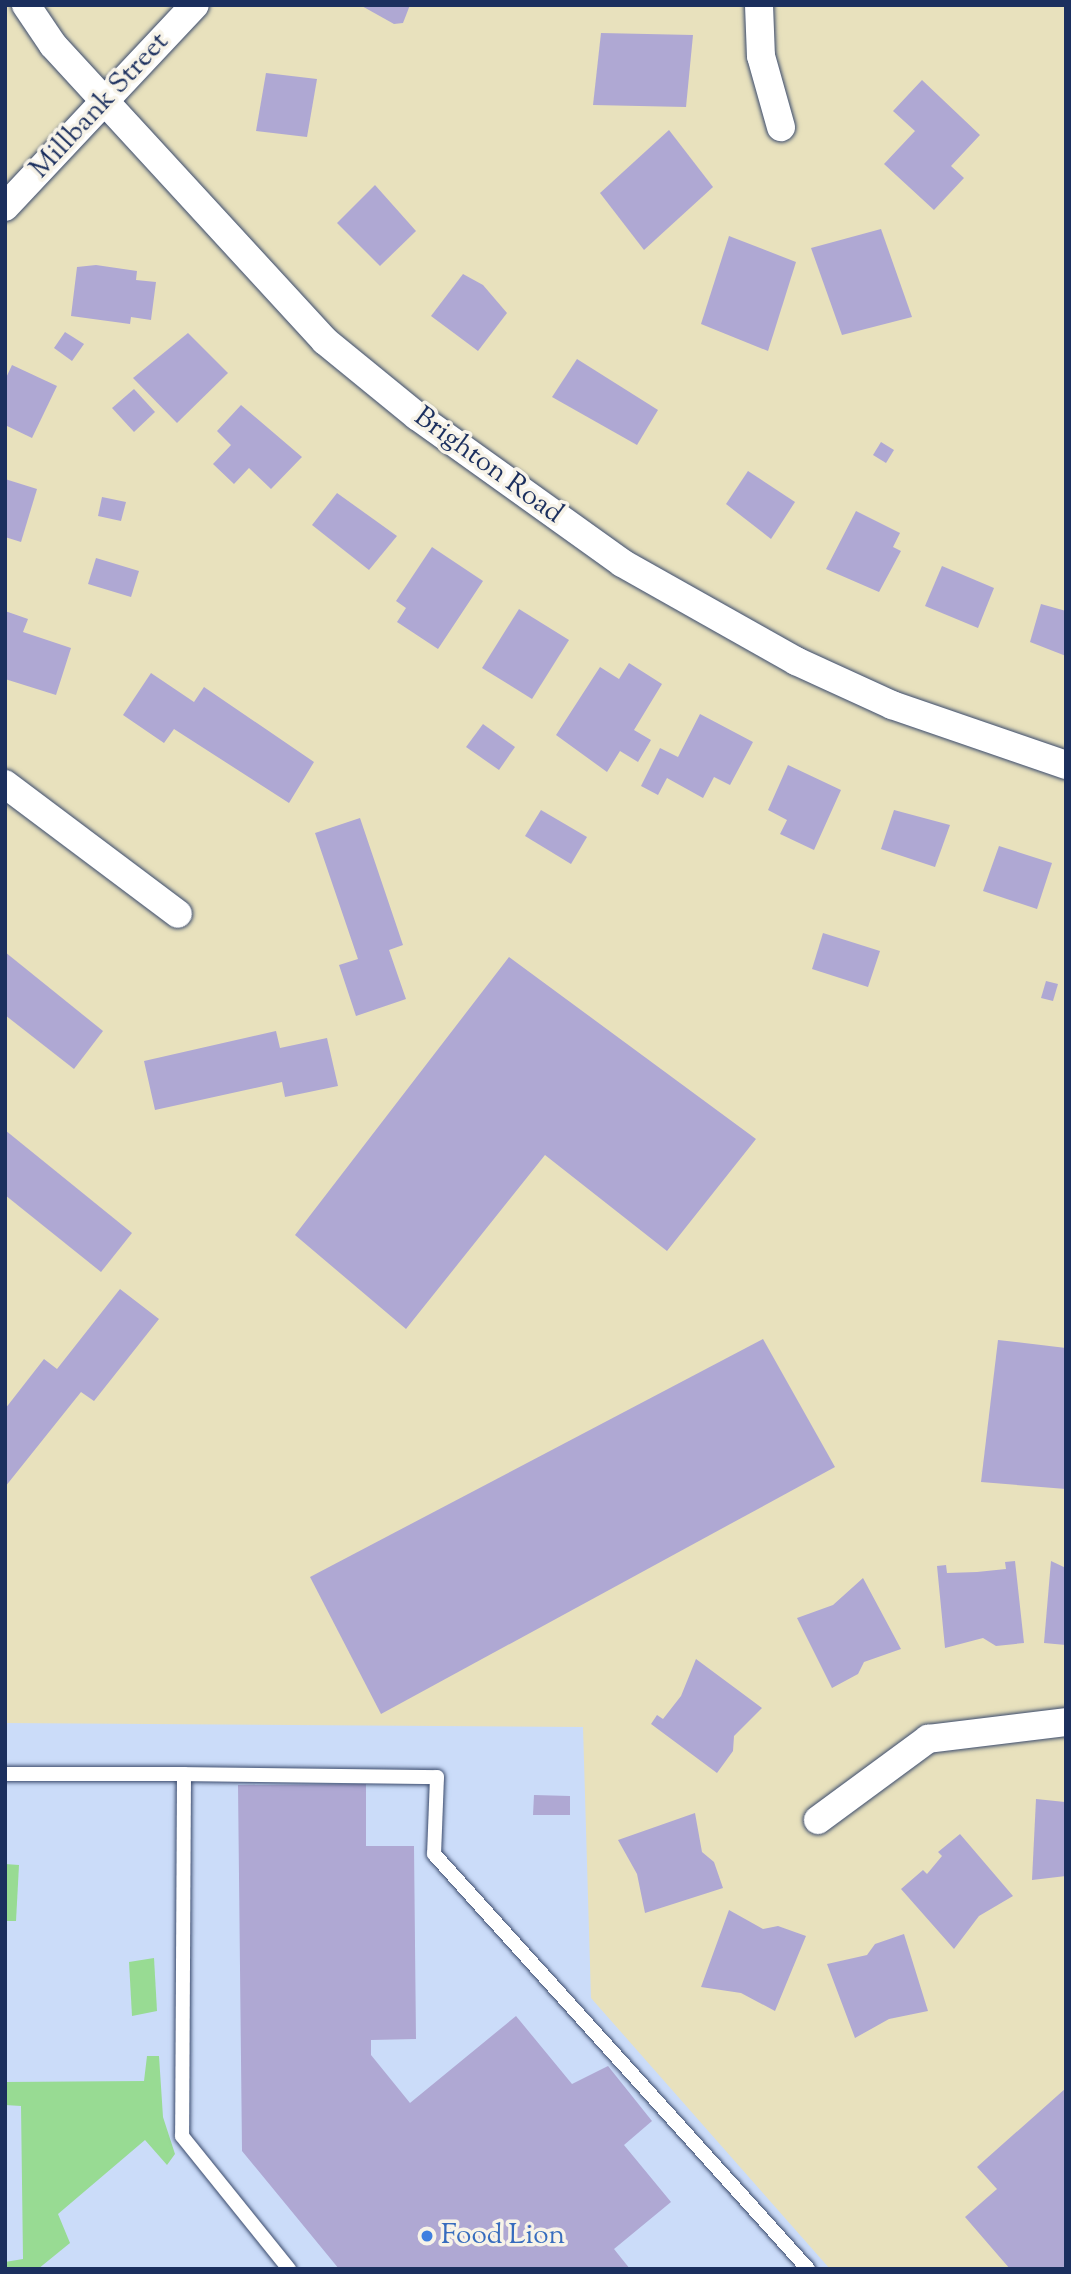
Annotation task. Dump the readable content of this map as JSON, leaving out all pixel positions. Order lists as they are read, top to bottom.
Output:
{
  "streets": {
    "street": ["Millbank Street", "Brighton Road"]
  },
  "crossings": [
    ["Millbank Street", "Brighton Road"]
  ],
  "places": ["Food Lion"]
}
